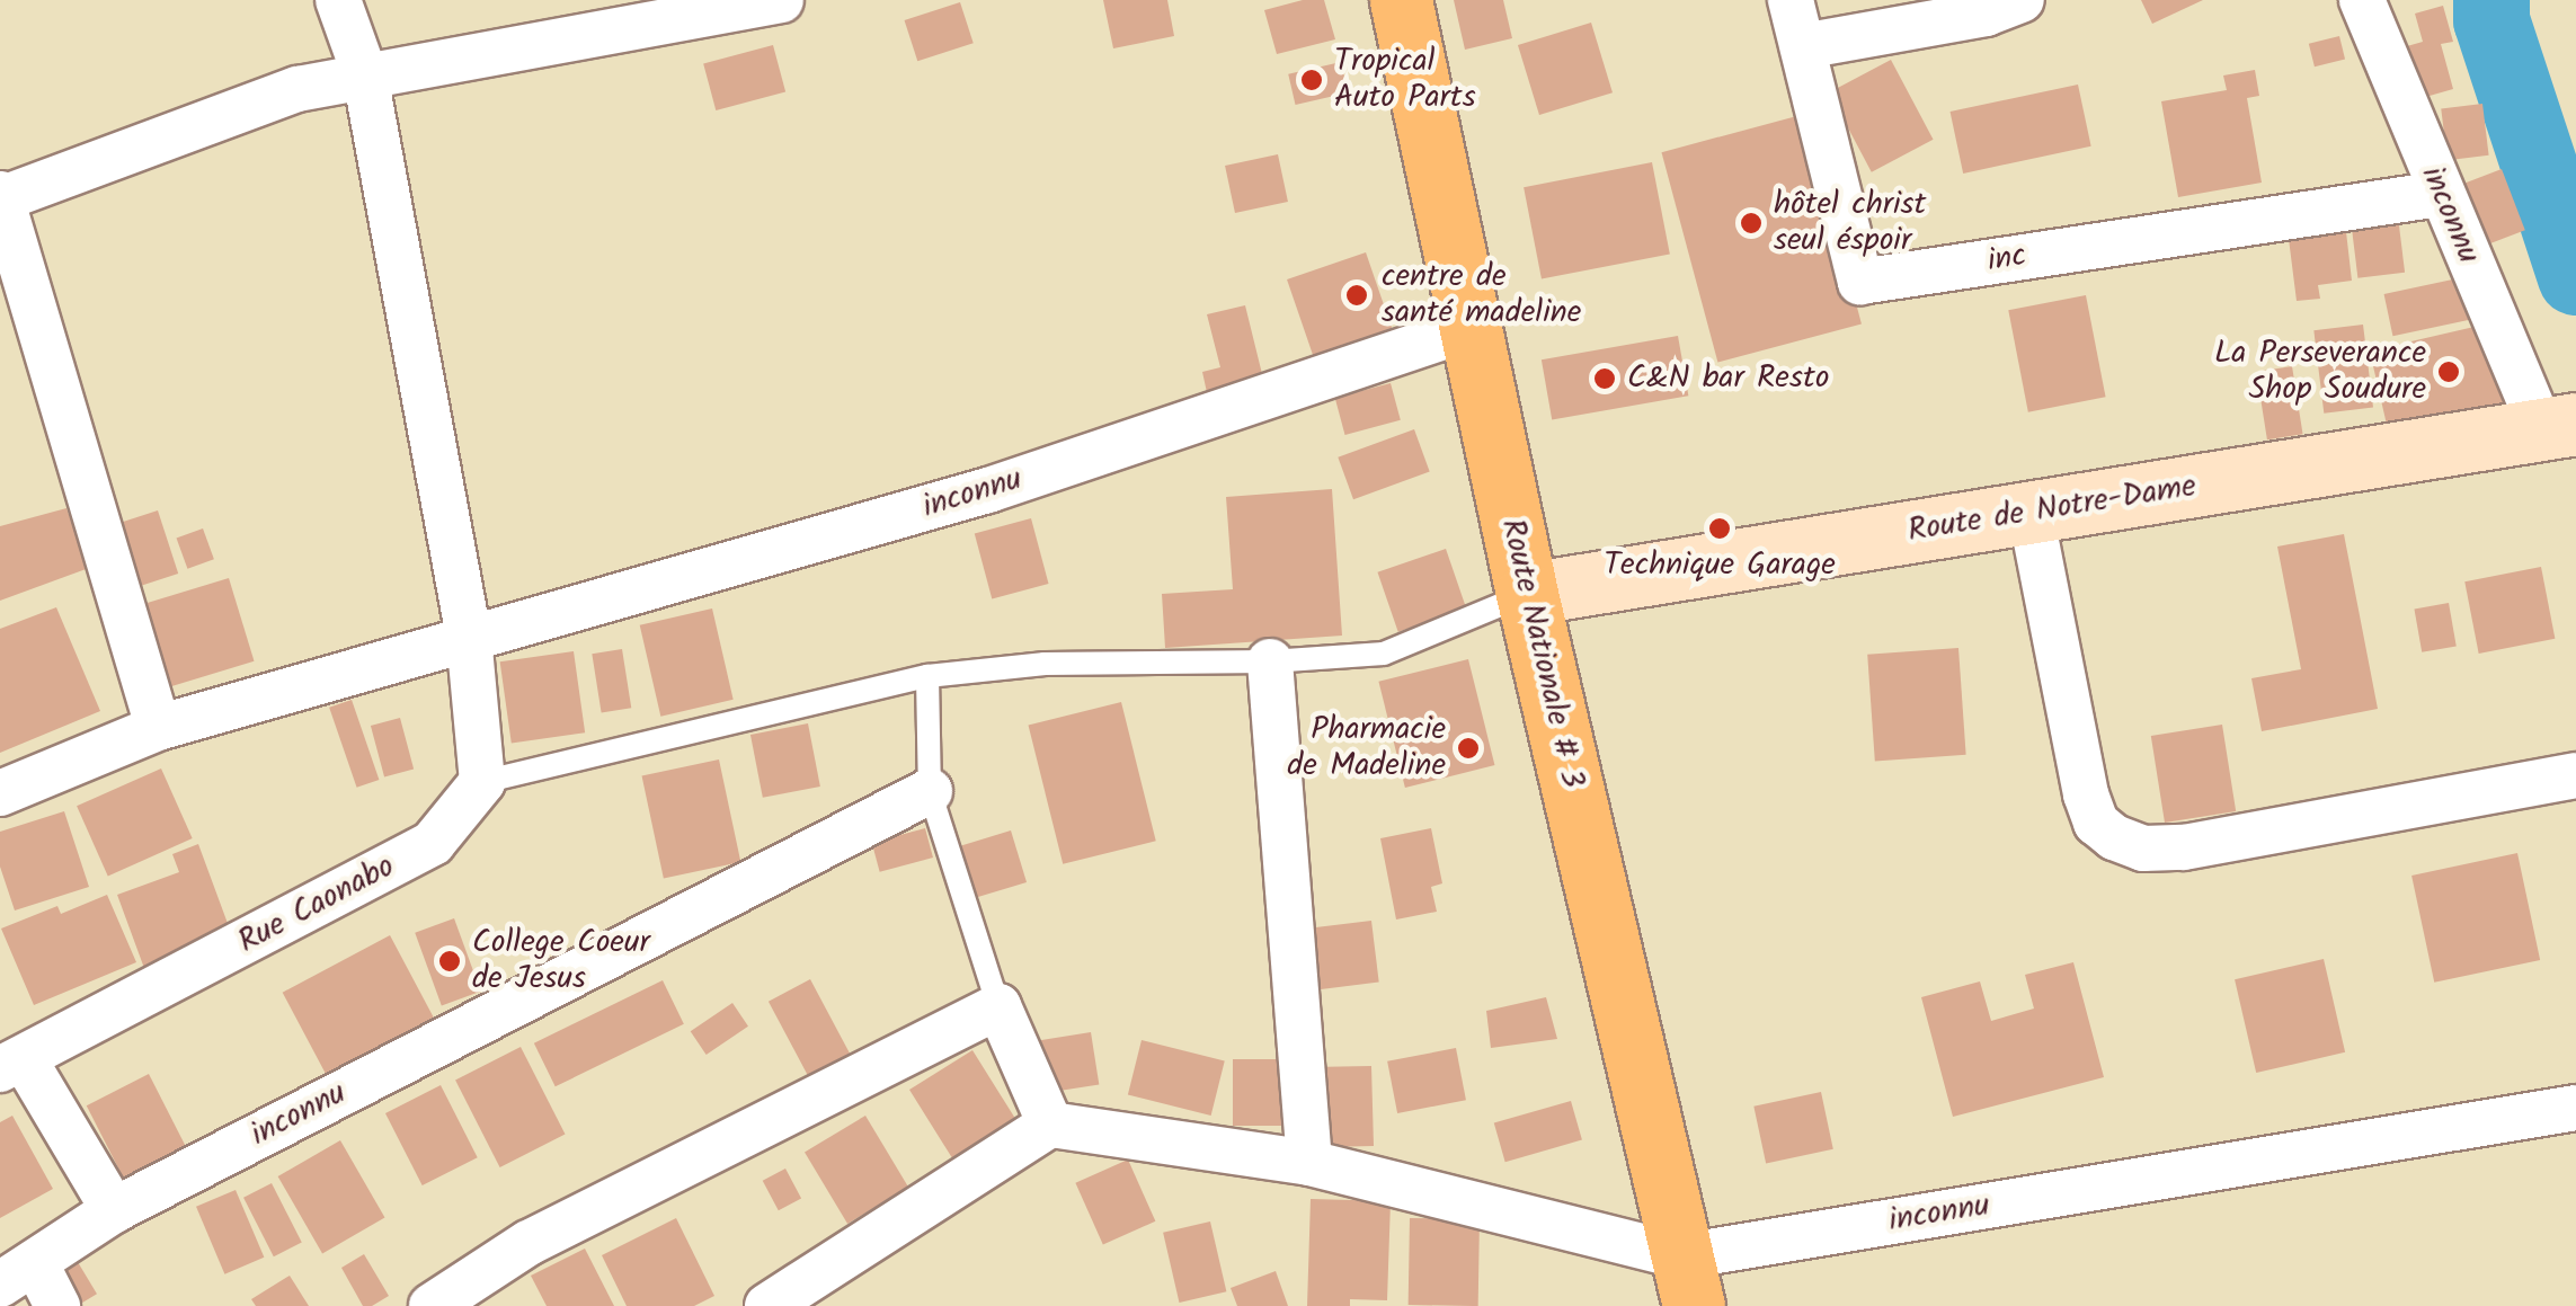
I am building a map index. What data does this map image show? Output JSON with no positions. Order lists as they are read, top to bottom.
{
  "streets": {
    "main road": ["Route Nationale # 3"],
    "street": [
      "inconnu",
      "inc",
      "Route de Notre-Dame",
      "Rue Caonabo"
    ]
  },
  "crossings": [
    ["inconnu", "inc"],
    ["inconnu", "Route de Notre-Dame"],
    ["inconnu", "Route Nationale # 3"],
    ["Route de Notre-Dame", "Route Nationale # 3"]
  ],
  "places": [
    "Tropical Auto Parts",
    "hôtel christ seul éspoir",
    "centre de santé madeline",
    "La Perseverance Shop Soudure",
    "C&N bar Resto",
    "Technique Garage",
    "Pharmacie de Madeline",
    "College Coeur de Jesus"
  ]
}
